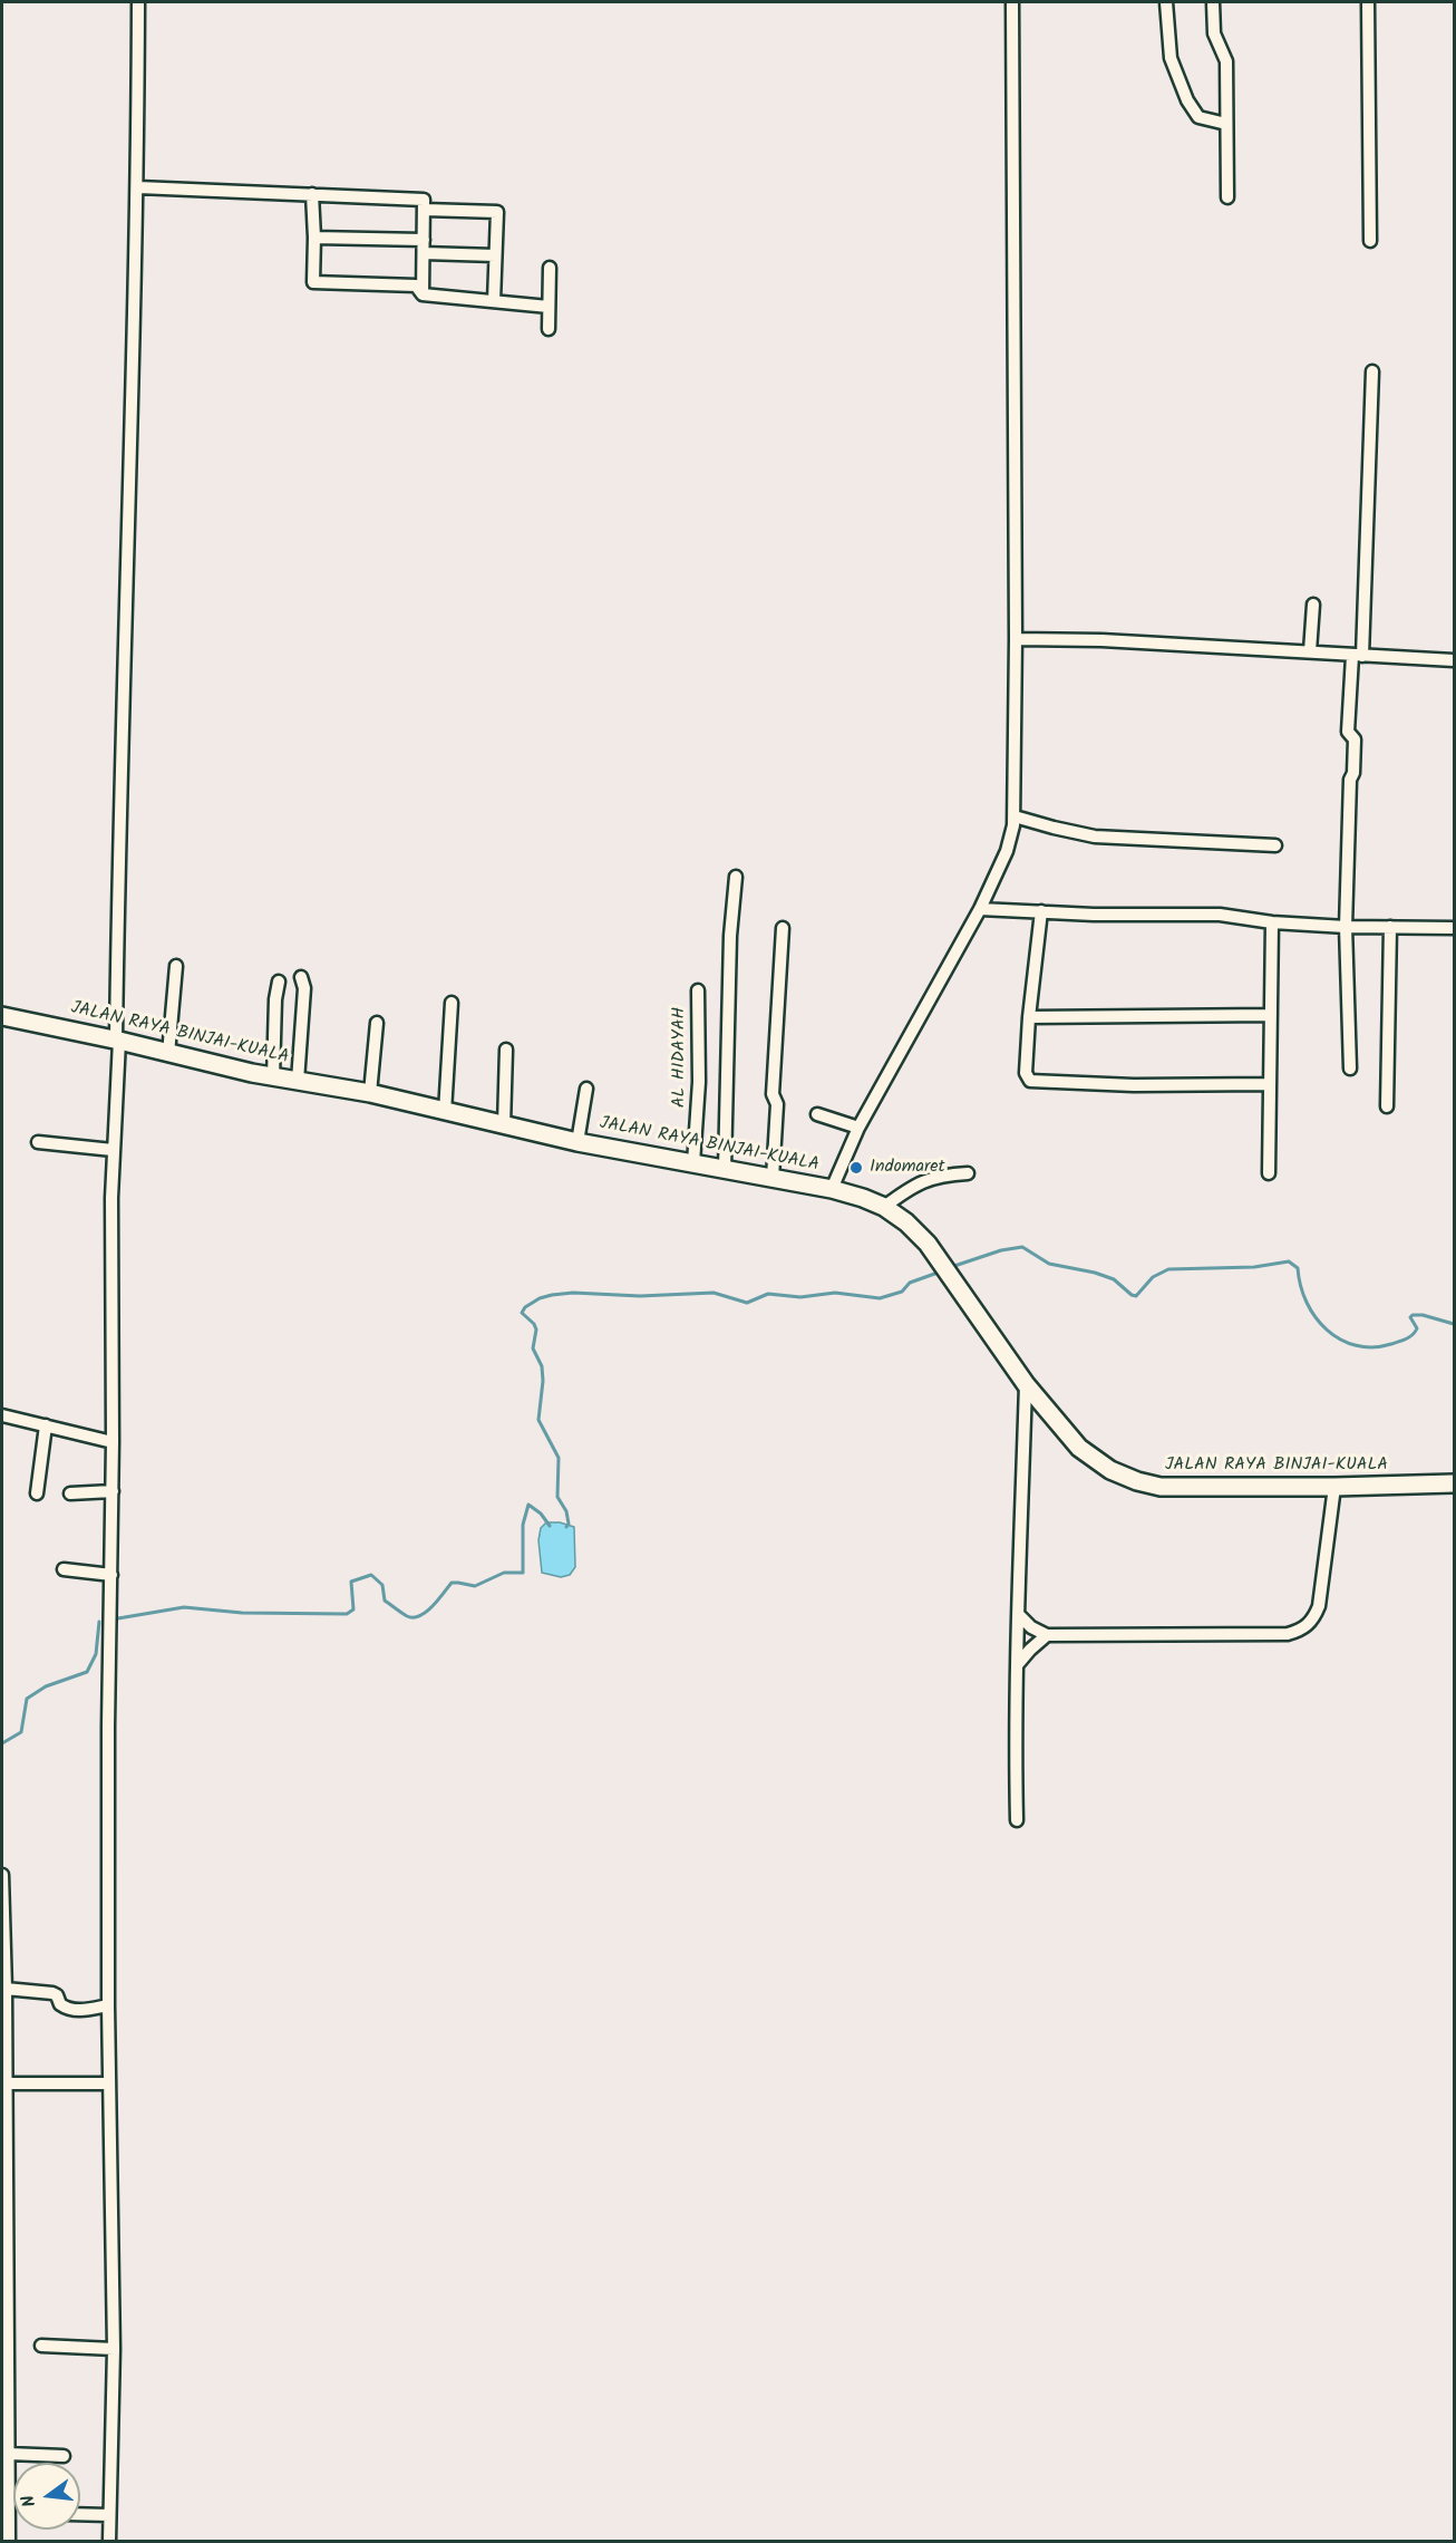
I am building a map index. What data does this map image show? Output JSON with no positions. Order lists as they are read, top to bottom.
{
  "streets": {
    "main road": ["JALAN RAYA BINJAI-KUALA"],
    "street": ["AL HIDAYAH"]
  },
  "crossings": [
    ["JALAN RAYA BINJAI-KUALA", "AL HIDAYAH"]
  ],
  "places": ["Indomaret"],
  "north": "left"
}
